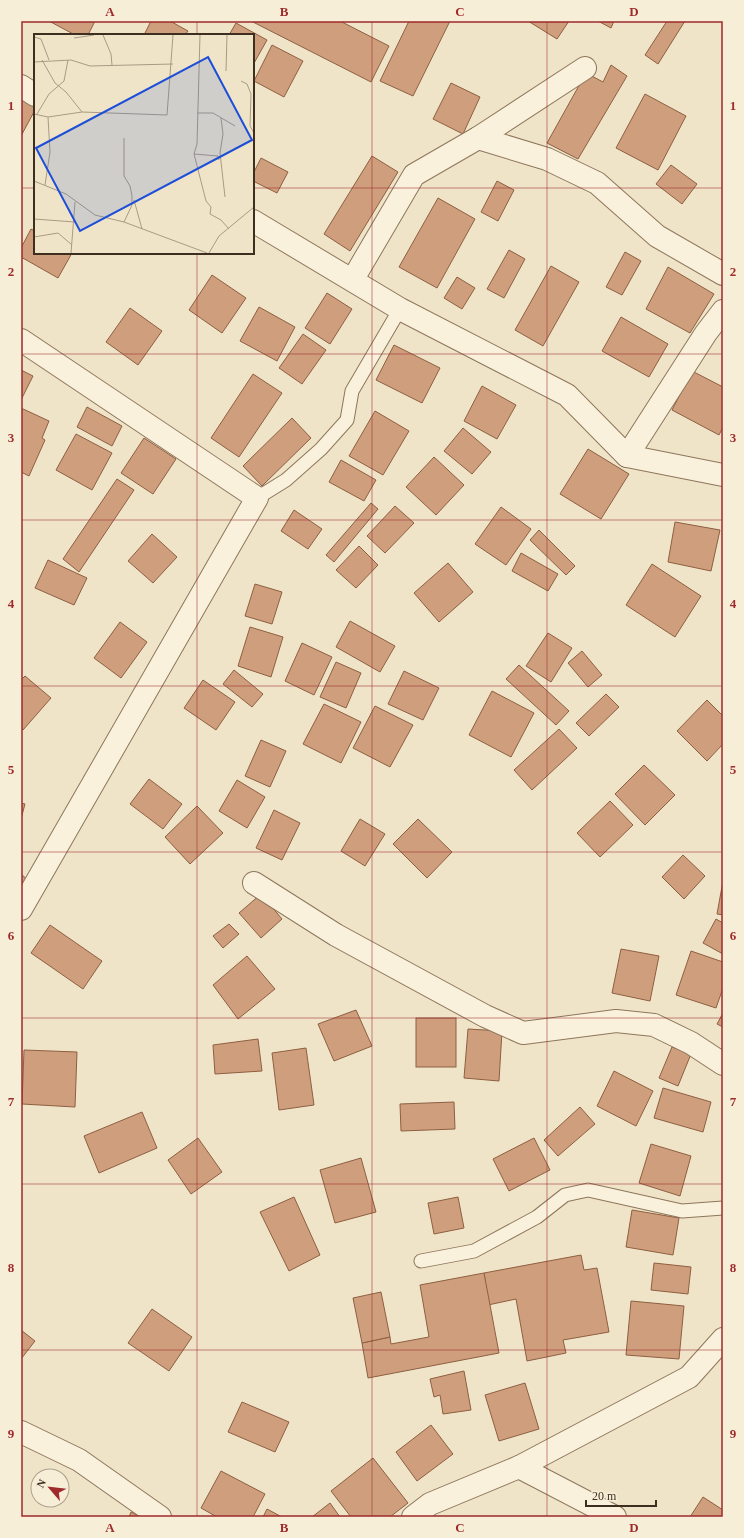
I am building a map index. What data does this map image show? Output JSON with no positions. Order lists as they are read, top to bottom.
{
  "scale_bar": "20 m",
  "north": "top left",
  "grid": {
    "columns": [
      "A",
      "B",
      "C",
      "D"
    ],
    "rows": [
      "1",
      "2",
      "3",
      "4",
      "5",
      "6",
      "7",
      "8",
      "9"
    ]
  }
}
